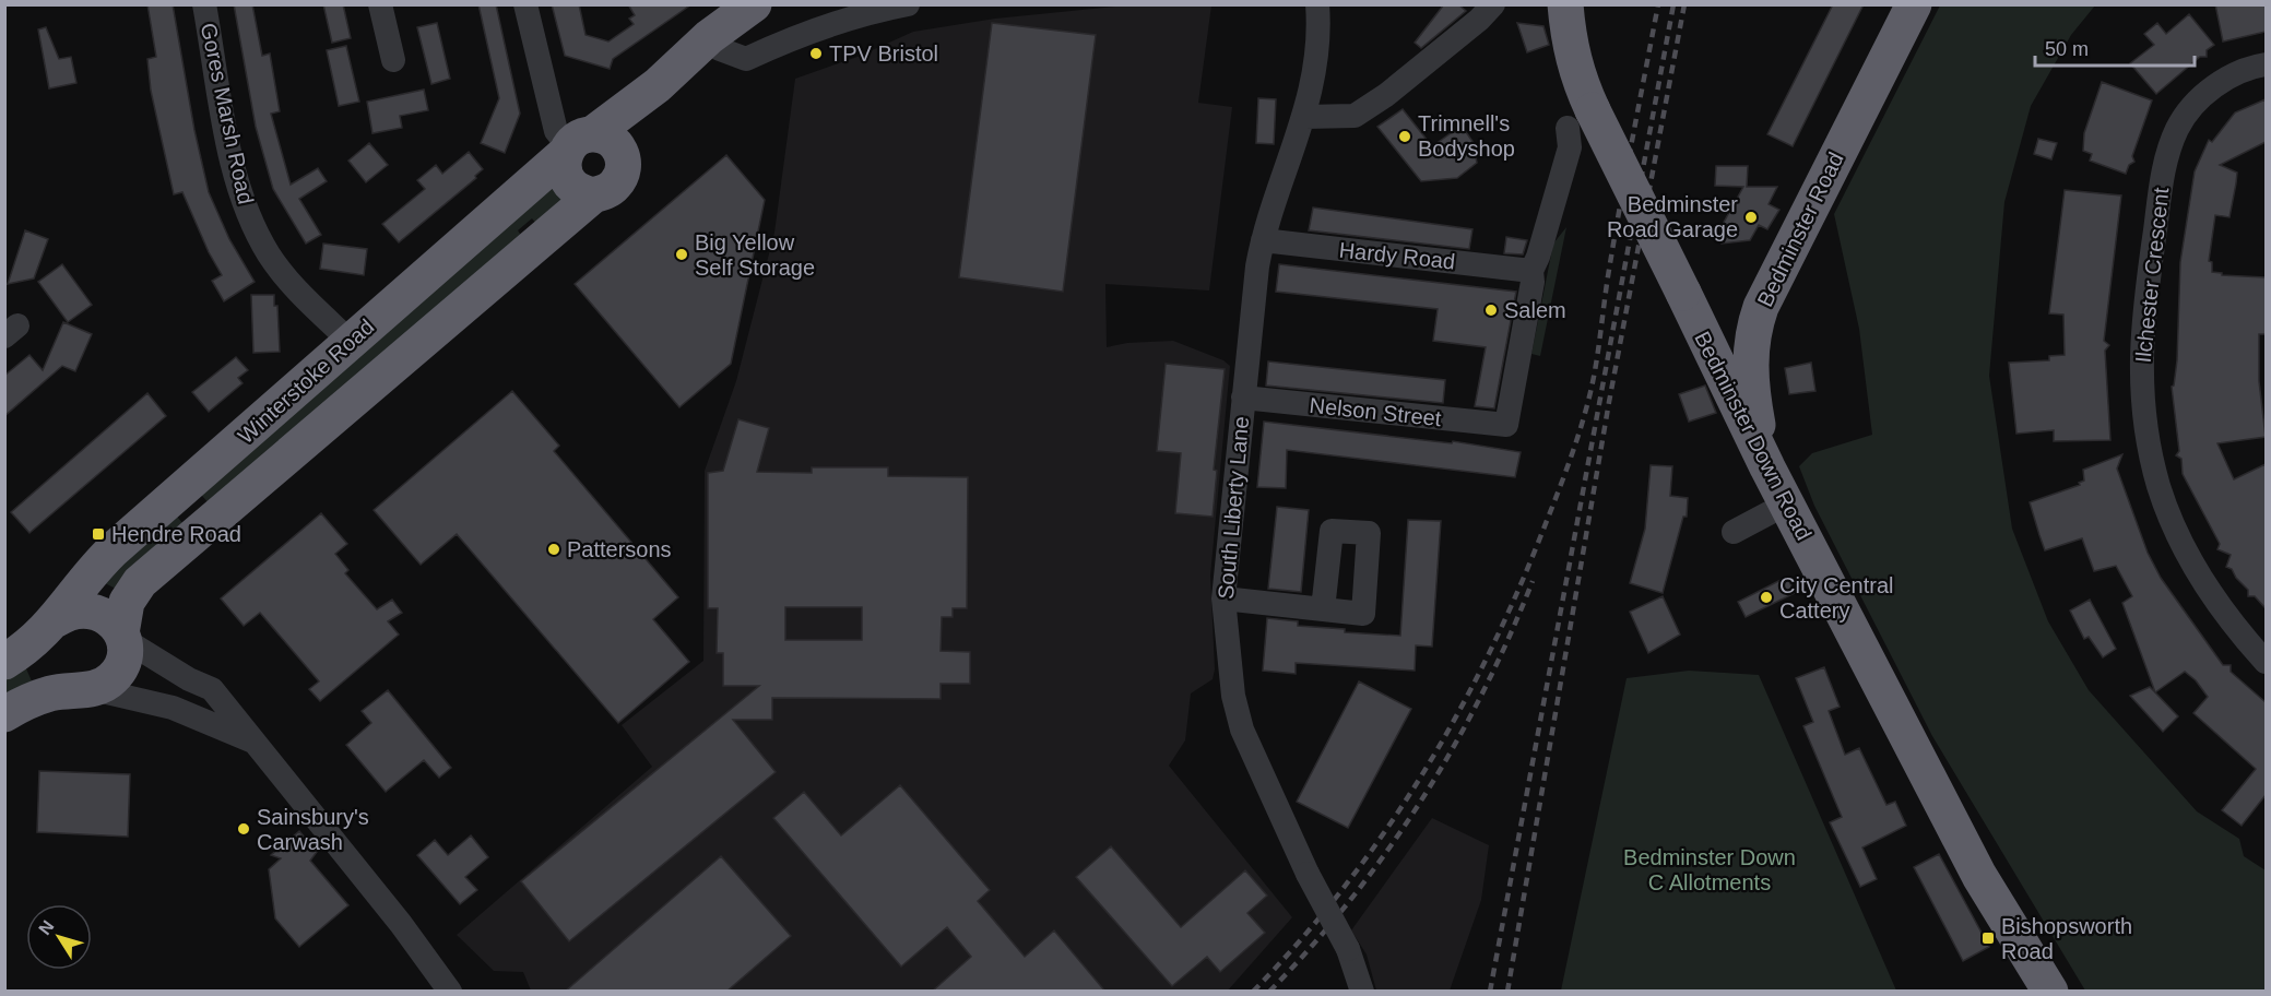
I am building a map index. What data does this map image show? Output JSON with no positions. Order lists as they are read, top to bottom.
{
  "streets": {
    "highway": ["Bedminster Road", "Winterstoke Road", "Bedminster Down Road"],
    "street": [
      "Gores Marsh Road",
      "Hardy Road",
      "Ilchester Crescent",
      "Nelson Street",
      "South Liberty Lane"
    ]
  },
  "crossings": [
    ["Gores Marsh Road", "Winterstoke Road"],
    ["Bedminster Road", "Bedminster Down Road"],
    ["Hardy Road", "Nelson Street"],
    ["Hardy Road", "South Liberty Lane"],
    ["Nelson Street", "South Liberty Lane"]
  ],
  "parks": ["Bedminster Down C Allotments"],
  "places": {
    "other": [
      "TPV Bristol",
      "Trimnell's Bodyshop",
      "Bedminster Road Garage",
      "Big Yellow Self Storage",
      "Salem",
      "Pattersons",
      "City Central Cattery",
      "Sainsbury's Carwash"
    ],
    "transit": ["Hendre Road", "Bishopsworth Road"]
  },
  "scale_bar": "50 m",
  "north": "top left"
}
